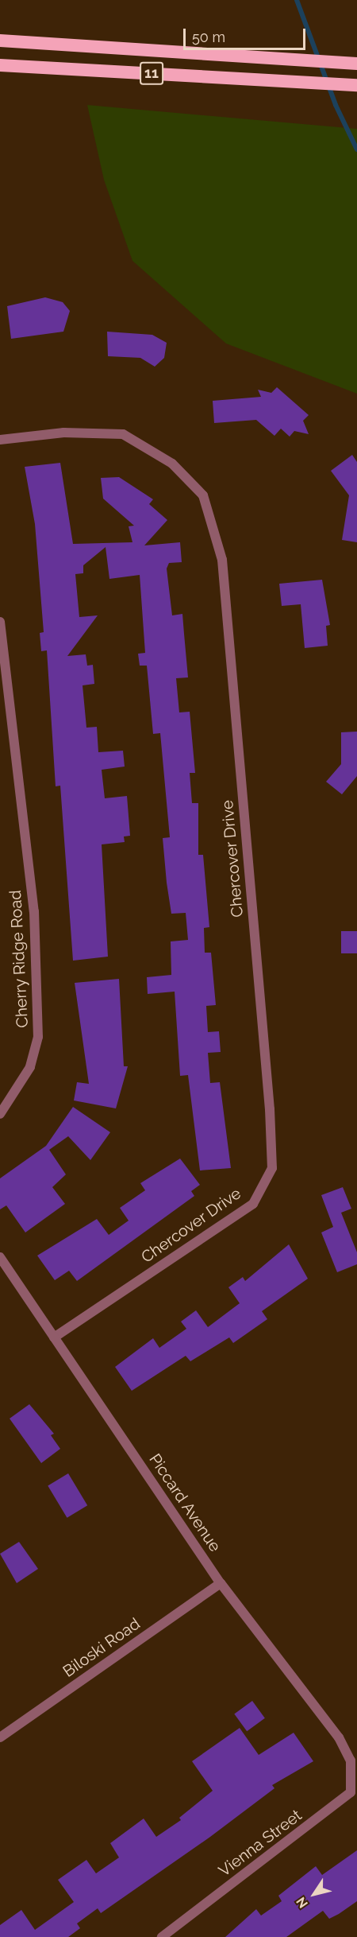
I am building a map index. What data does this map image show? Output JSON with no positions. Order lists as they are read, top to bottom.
{
  "streets": {
    "highway": ["11"],
    "street": [
      "Chercover Drive",
      "Cherry Ridge Road",
      "Piccard Avenue",
      "Biloski Road",
      "Vienna Street"
    ]
  },
  "crossings": [
    ["Chercover Drive", "Piccard Avenue"],
    ["Piccard Avenue", "Biloski Road"],
    ["Piccard Avenue", "Vienna Street"]
  ],
  "scale_bar": "50 m",
  "north": "bottom left"
}
